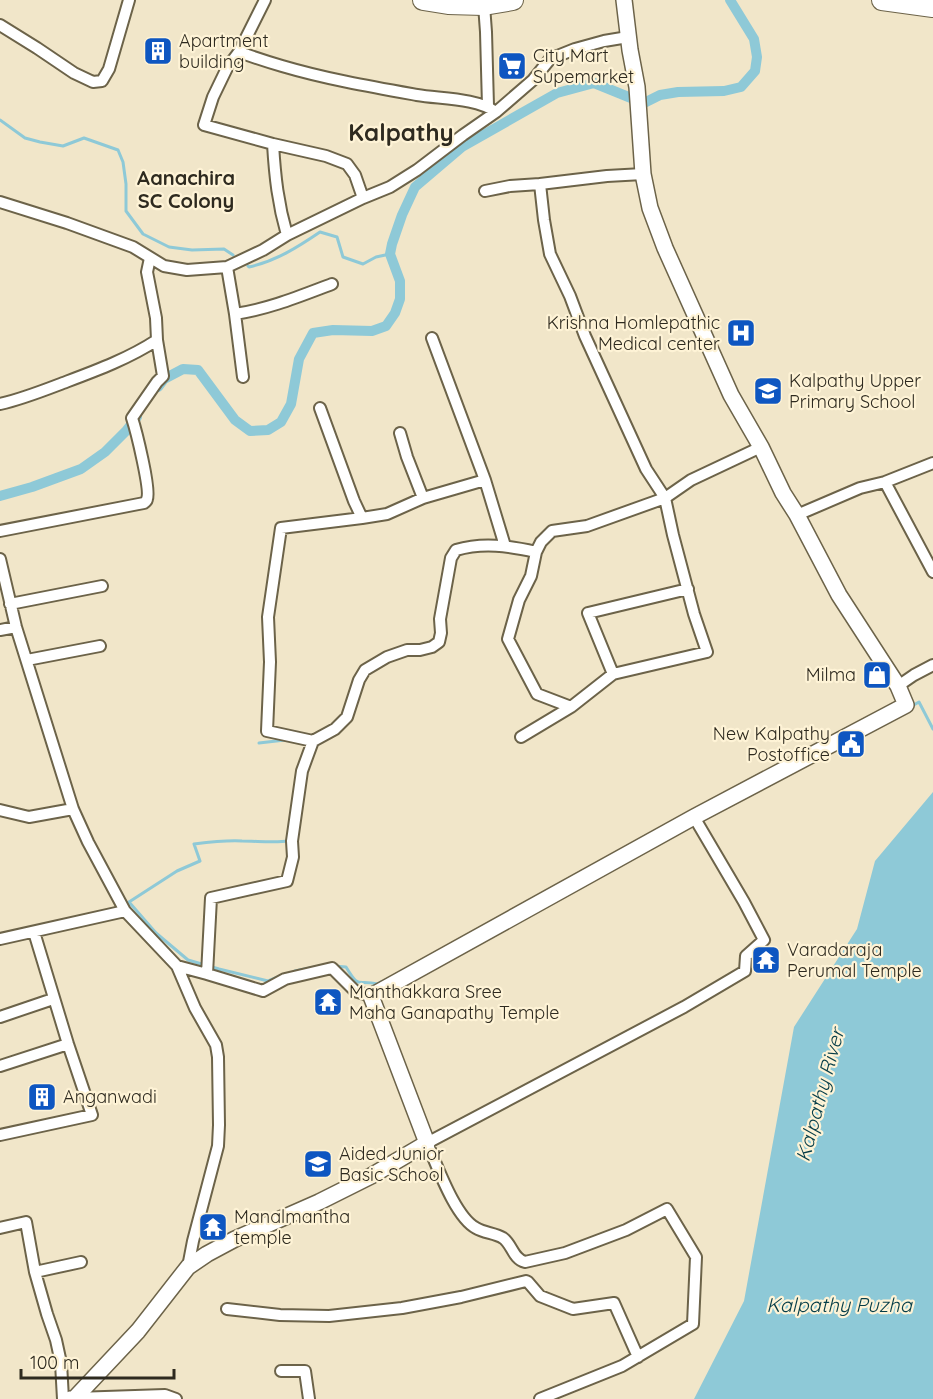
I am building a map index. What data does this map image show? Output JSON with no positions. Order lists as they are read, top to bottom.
{
  "districts": ["Kalpathy", "Aanachira SC Colony"],
  "water": ["Kalpathy River", "Kalpathy Puzha"],
  "places": {
    "building": ["Apartment building", "Anganwadi"],
    "supermarket": ["City Mart Supemarket"],
    "hospital": ["Krishna Homlepathic Medical center"],
    "school or university": ["Kalpathy Upper Primary School", "Aided Junior Basic School"],
    "shop": ["Milma"],
    "public building": ["New Kalpathy Postoffice"],
    "temple": ["Varadaraja Perumal Temple", "Manthakkara Sree Maha Ganapathy Temple", "Manalmantha temple"]
  },
  "scale_bar": "100 m"
}
